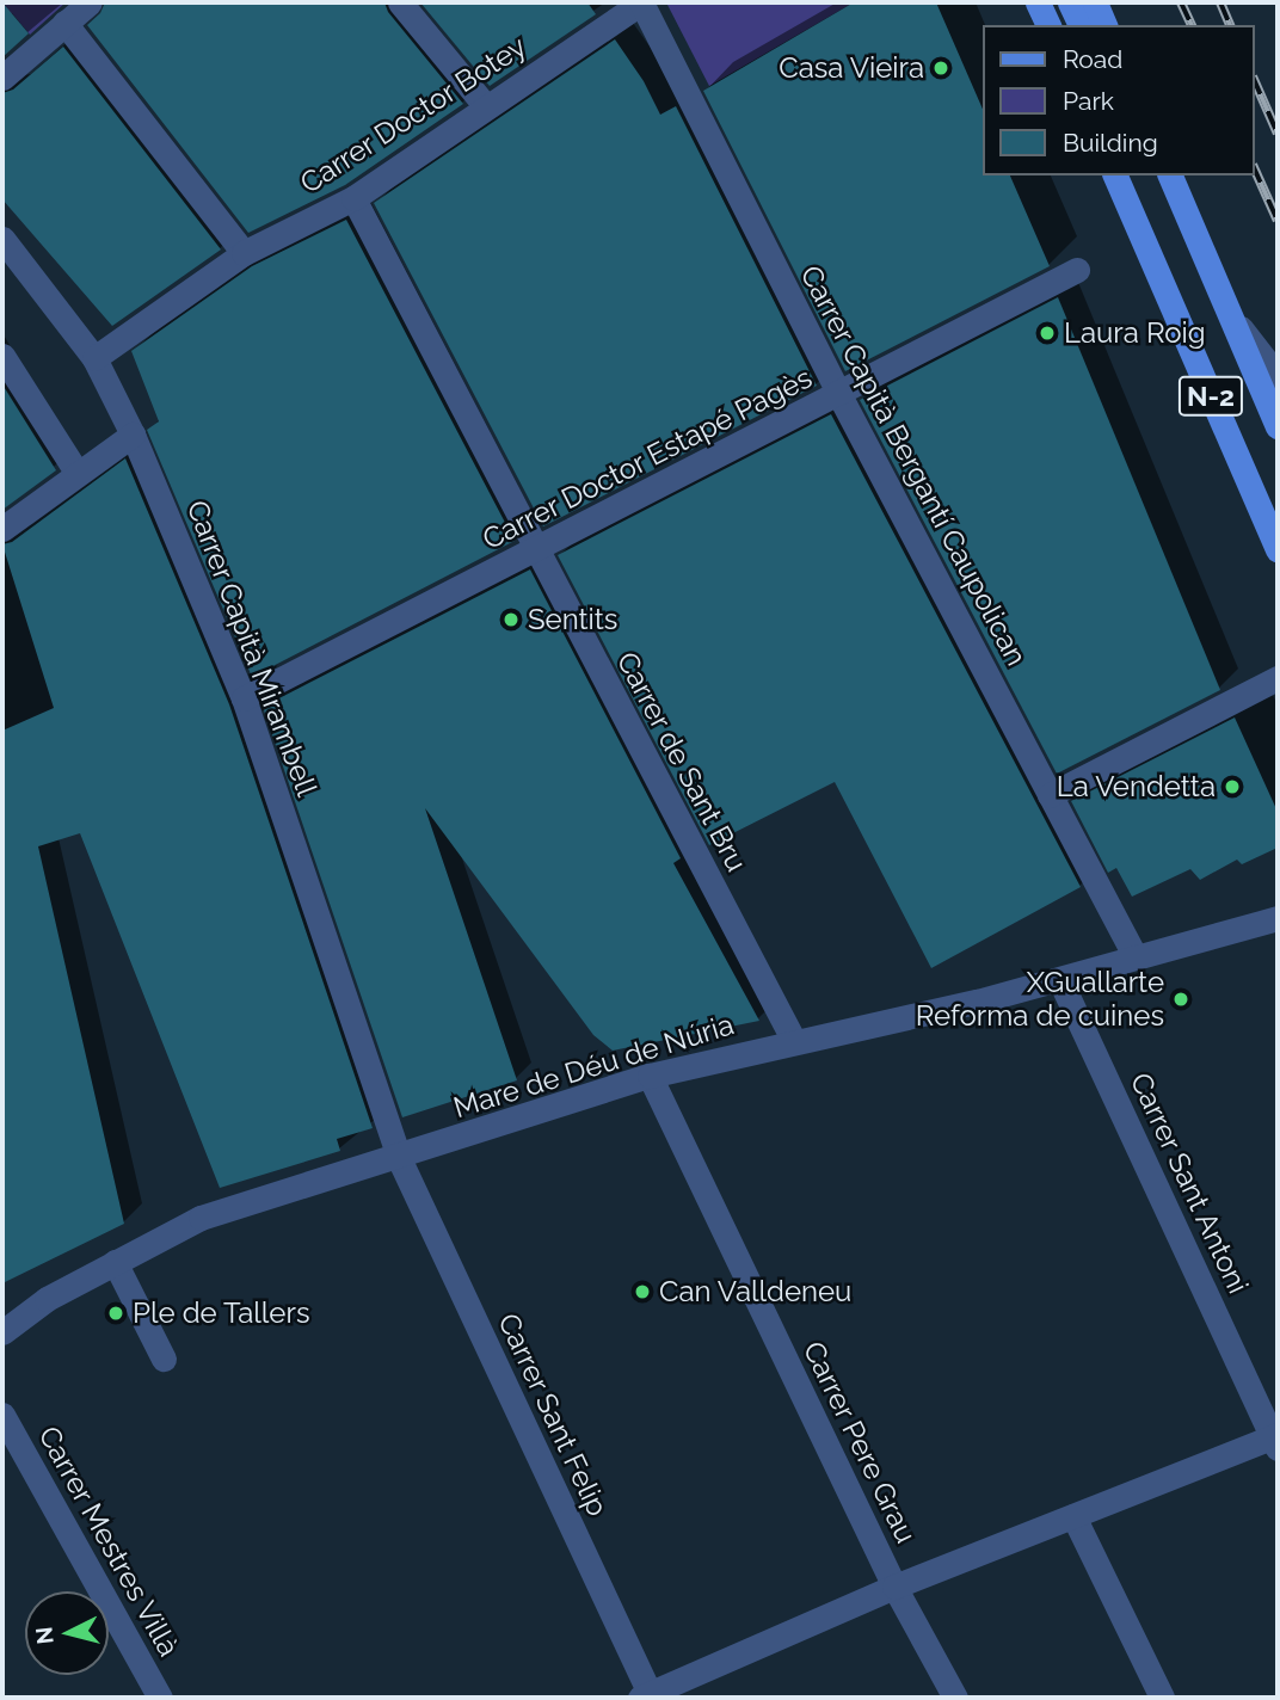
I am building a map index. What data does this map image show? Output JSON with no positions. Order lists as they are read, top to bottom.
{
  "streets": {
    "main road": ["N-2"],
    "street": [
      "Carrer Doctor Botey",
      "Carrer Doctor Estapé Pagès",
      "Carrer Capità Bergantí Caupolican",
      "Carrer Capità Mirambell",
      "Carrer de Sant Bru",
      "Mare de Déu de Núria",
      "Carrer Sant Antoni",
      "Carrer Sant Felip",
      "Carrer Pere Grau",
      "Carrer Mestres Villà"
    ]
  },
  "crossings": [
    ["Carrer Doctor Botey", "Carrer Capità Bergantí Caupolican"],
    ["Carrer Doctor Botey", "Carrer Capità Mirambell"],
    ["Carrer Doctor Botey", "Carrer de Sant Bru"],
    ["Carrer Doctor Estapé Pagès", "Carrer Capità Bergantí Caupolican"],
    ["Carrer Doctor Estapé Pagès", "Carrer Capità Mirambell"],
    ["Carrer Doctor Estapé Pagès", "Carrer de Sant Bru"],
    ["Carrer Capità Bergantí Caupolican", "Mare de Déu de Núria"],
    ["Carrer Capità Mirambell", "Mare de Déu de Núria"],
    ["Carrer Capità Mirambell", "Carrer Sant Felip"],
    ["Carrer de Sant Bru", "Mare de Déu de Núria"],
    ["Mare de Déu de Núria", "Carrer Sant Felip"],
    ["Mare de Déu de Núria", "Carrer Pere Grau"]
  ],
  "places": [
    "Casa Vieira",
    "Laura Roig",
    "Sentits",
    "La Vendetta",
    "XGuallarte Reforma de cuines",
    "Can Valldeneu",
    "Ple de Tallers"
  ],
  "legend": ["Road", "Park", "Building"],
  "north": "left"
}
